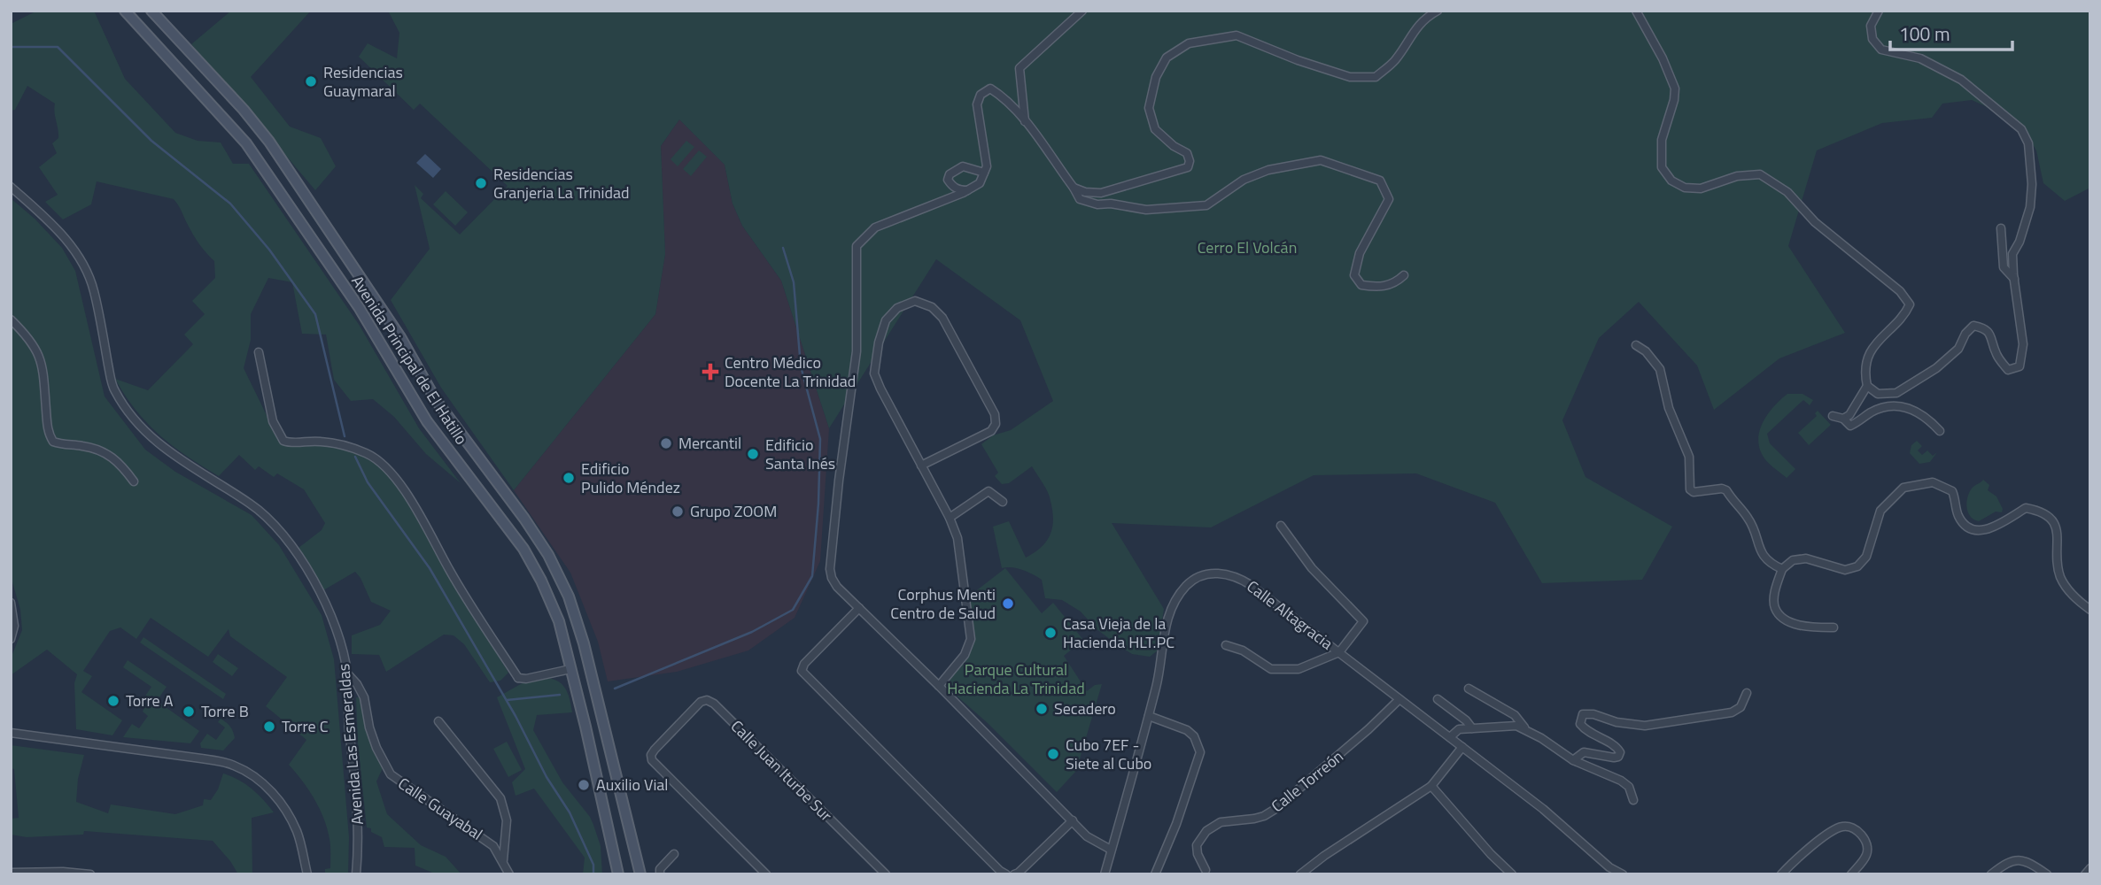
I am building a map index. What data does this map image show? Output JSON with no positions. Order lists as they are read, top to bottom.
{
  "streets": {
    "main road": ["Avenida Principal de El Hatillo"],
    "street": [
      "Calle Altagracia",
      "Avenida Las Esmeraldas",
      "Calle Juan Iturbe Sur",
      "Calle Torreón",
      "Calle Guayabal"
    ]
  },
  "crossings": [
    ["Calle Altagracia", "Calle Torreón"],
    ["Avenida Las Esmeraldas", "Calle Guayabal"]
  ],
  "parks": ["Cerro El Volcán", "Parque Cultural Hacienda La Trinidad"],
  "places": {
    "other": [
      "Residencias Guaymaral",
      "Residencias Granjeria La Trinidad",
      "Mercantil",
      "Edificio Santa Inés",
      "Edificio Pulido Méndez",
      "Grupo ZOOM",
      "Corphus Menti Centro de Salud",
      "Casa Vieja de la Hacienda HLT.PC",
      "Torre A",
      "Secadero",
      "Torre B",
      "Torre C",
      "Cubo 7EF - Siete al Cubo",
      "Auxilio Vial"
    ],
    "health": ["Centro Médico Docente La Trinidad"]
  },
  "scale_bar": "100 m"
}
